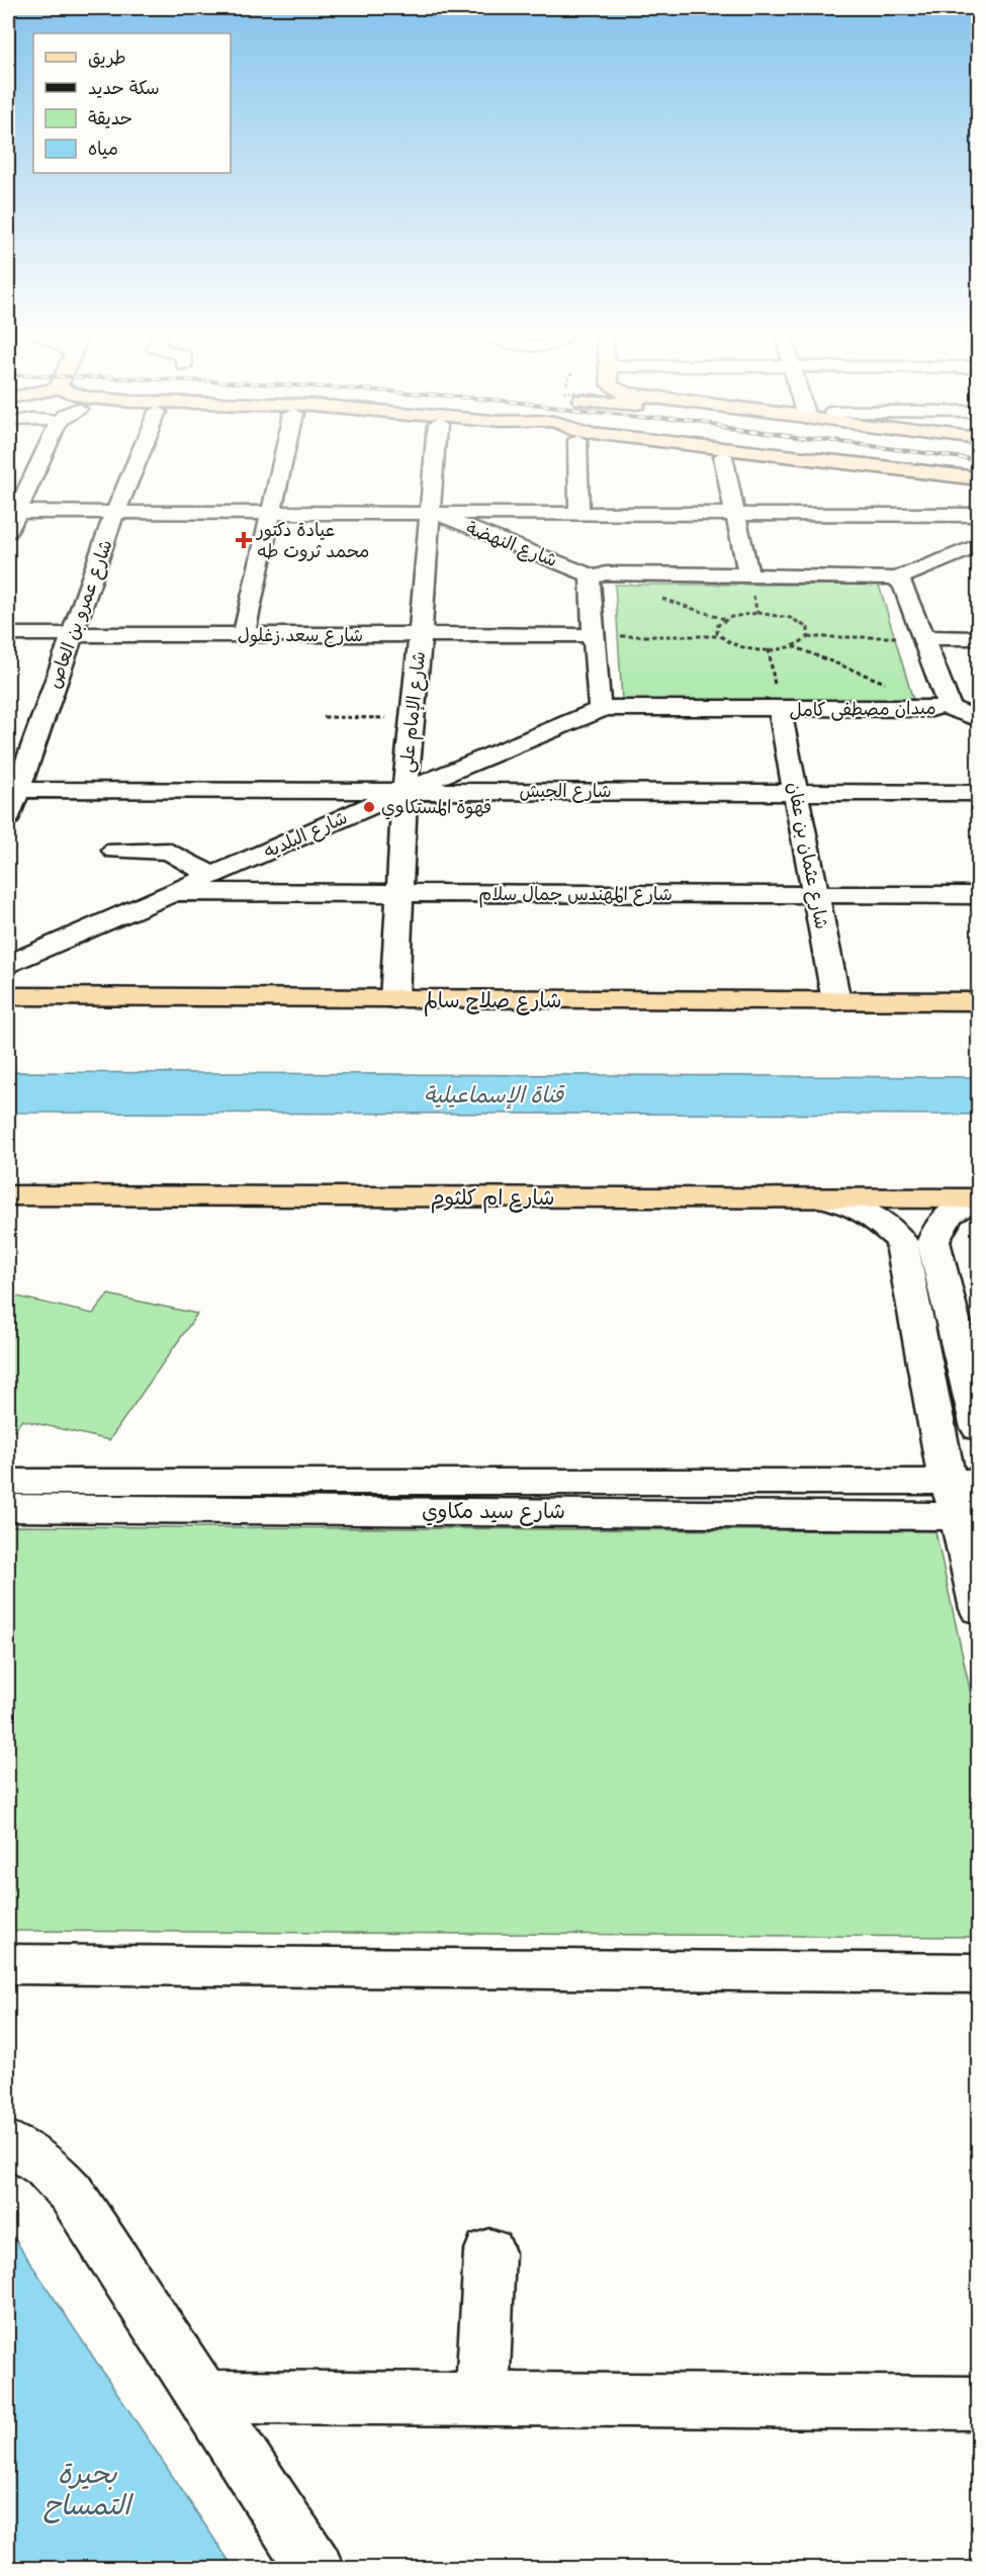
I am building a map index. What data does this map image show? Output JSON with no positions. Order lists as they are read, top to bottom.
{
  "streets": {
    "main road": ["شارع صلاح سالم", "شارع ام كلثوم"],
    "street": [
      "شارع النهضة",
      "شارع عمرو بن العاص",
      "شارع سعد زغلول",
      "ميدان مصطفى كامل",
      "شارع الإمام على",
      "شارع الجيش",
      "شارع البلديه",
      "شارع عثمان بن عفان",
      "شارع المهندس جمال سلام",
      "شارع سيد مكاوي"
    ]
  },
  "crossings": [
    ["شارع النهضة", "شارع الإمام على"],
    ["شارع عمرو بن العاص", "شارع سعد زغلول"],
    ["شارع عمرو بن العاص", "شارع الجيش"],
    ["شارع سعد زغلول", "شارع الإمام على"],
    ["ميدان مصطفى كامل", "شارع البلديه"],
    ["ميدان مصطفى كامل", "شارع عثمان بن عفان"],
    ["شارع الإمام على", "شارع الجيش"],
    ["شارع الإمام على", "شارع البلديه"],
    ["شارع الإمام على", "شارع المهندس جمال سلام"],
    ["شارع الإمام على", "شارع صلاح سالم"],
    ["شارع الجيش", "شارع البلديه"],
    ["شارع الجيش", "شارع عثمان بن عفان"],
    ["شارع البلديه", "شارع المهندس جمال سلام"],
    ["شارع عثمان بن عفان", "شارع المهندس جمال سلام"],
    ["شارع عثمان بن عفان", "شارع صلاح سالم"]
  ],
  "water": ["قناة الإسماعيلية", "بحيرة التمساح"],
  "places": {
    "health": ["عيادة دكتور محمد ثروت طه"],
    "other": ["قهوة المستكاوي"]
  },
  "legend": [
    "طريق",
    "سكة حديد",
    "حديقة",
    "مياه"
  ]
}
